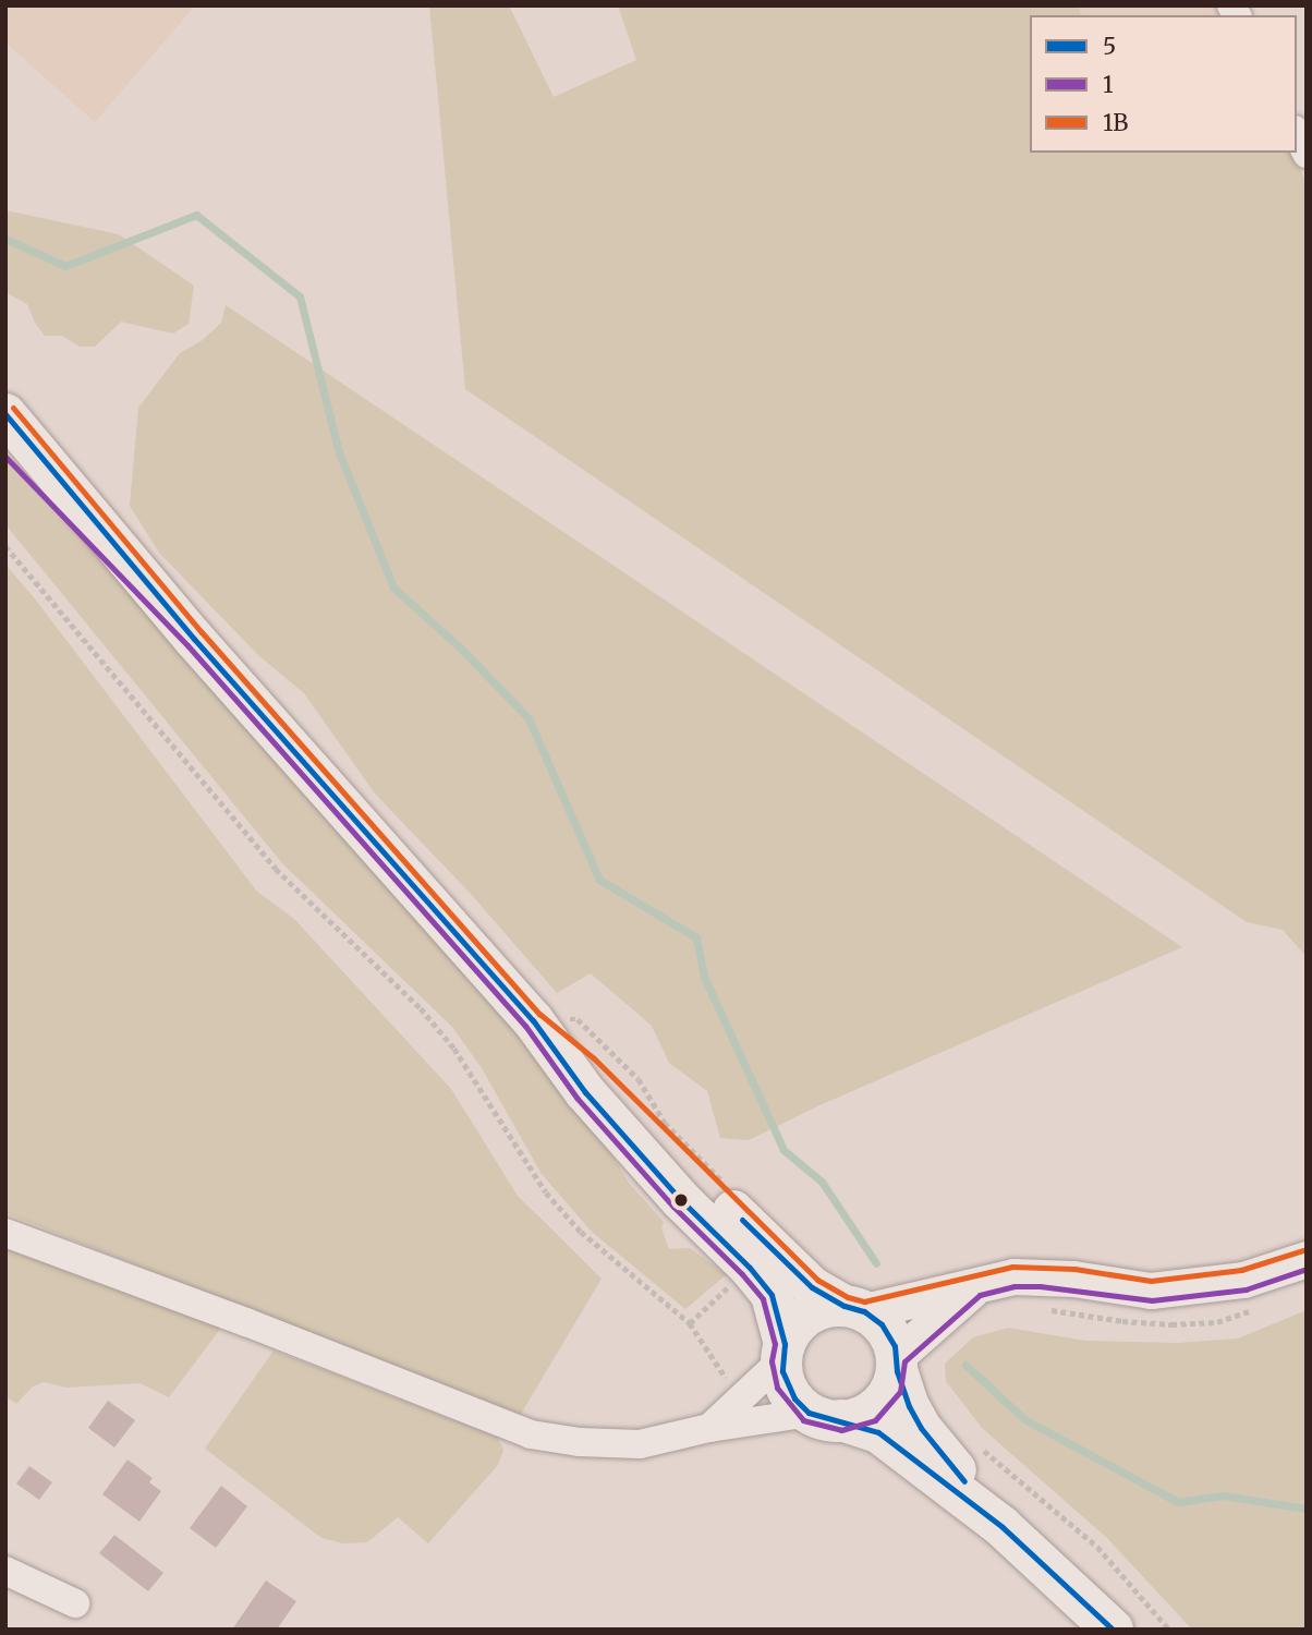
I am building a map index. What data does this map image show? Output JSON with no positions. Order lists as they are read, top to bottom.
{
  "lines": ["transit line 1B", "transit line 5", "transit line 1"],
  "legend": ["5", "1", "1B"]
}
